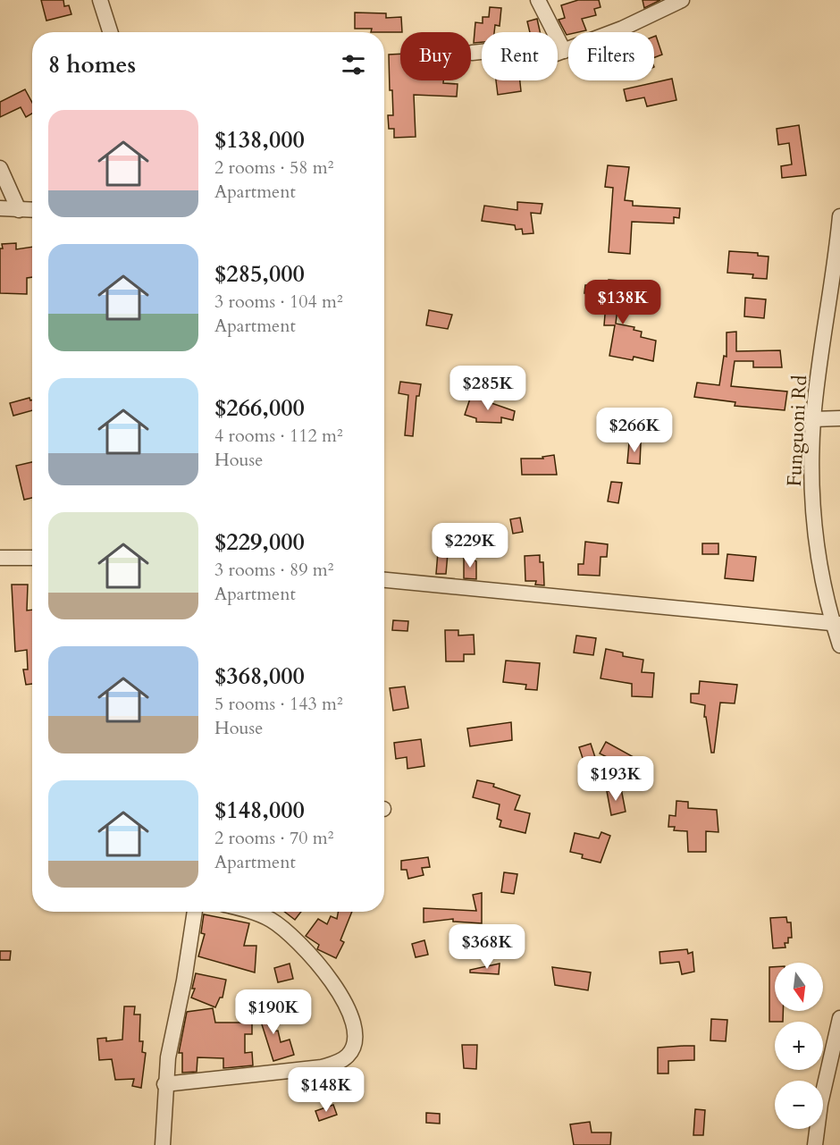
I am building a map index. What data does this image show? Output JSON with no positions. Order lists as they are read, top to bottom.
{
  "streets": {
    "street": ["Funguoni Rd"]
  },
  "north": "bottom",
  "page": {
    "chip": ["Buy", "Rent", "Filters"],
    "heading": "8 homes",
    "list": [
      {
        "name": "$138,000",
        "note": "2 rooms · 58 m² · Apartment"
      },
      {
        "name": "$285,000",
        "note": "3 rooms · 104 m² · Apartment"
      },
      {
        "name": "$266,000",
        "note": "4 rooms · 112 m² · House"
      },
      {
        "name": "$229,000",
        "note": "3 rooms · 89 m² · Apartment"
      },
      {
        "name": "$368,000",
        "note": "5 rooms · 143 m² · House"
      },
      {
        "name": "$148,000",
        "note": "2 rooms · 70 m² · Apartment"
      }
    ],
    "price": [
      "$138K",
      "$285K",
      "$266K",
      "$229K",
      "$193K",
      "$368K",
      "$190K",
      "$148K"
    ],
    "map_buttons": ["+", "−"]
  }
}
